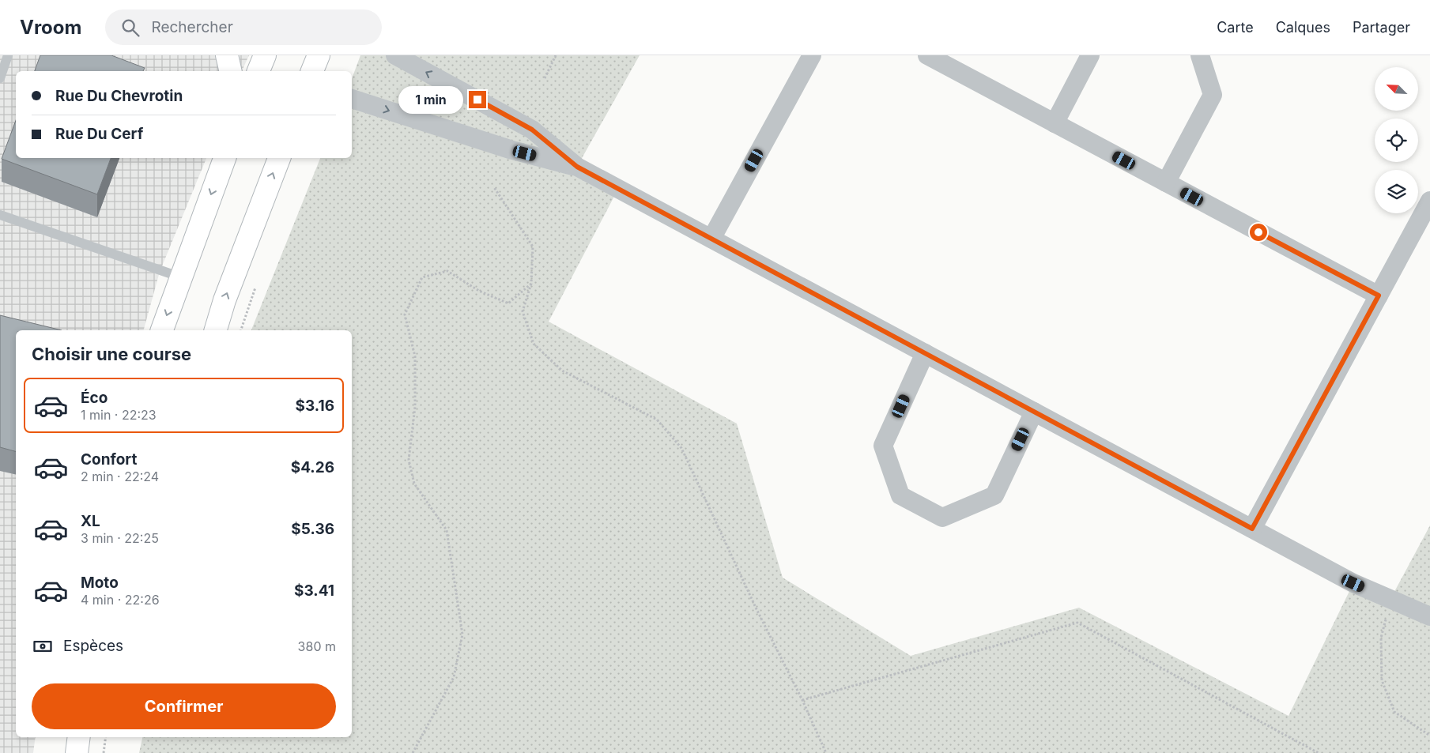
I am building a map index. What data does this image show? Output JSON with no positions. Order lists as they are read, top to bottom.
{
  "north": "top left",
  "page": {
    "header": "Vroom",
    "search": "Rechercher",
    "nav": ["Carte", "Calques", "Partager"],
    "banner": ["Rue Du Chevrotin", "Rue Du Cerf"],
    "bubble": "1 min",
    "heading": "Choisir une course",
    "list": [
      {
        "name": "Éco",
        "note": "1 min · 22:23",
        "value": "$3.16"
      },
      {
        "name": "Confort",
        "note": "2 min · 22:24",
        "value": "$4.26"
      },
      {
        "name": "XL",
        "note": "3 min · 22:25",
        "value": "$5.36"
      },
      {
        "name": "Moto",
        "note": "4 min · 22:26",
        "value": "$3.41"
      }
    ],
    "pay": ["Espèces", "380 m"],
    "buttons": "Confirmer"
  }
}
